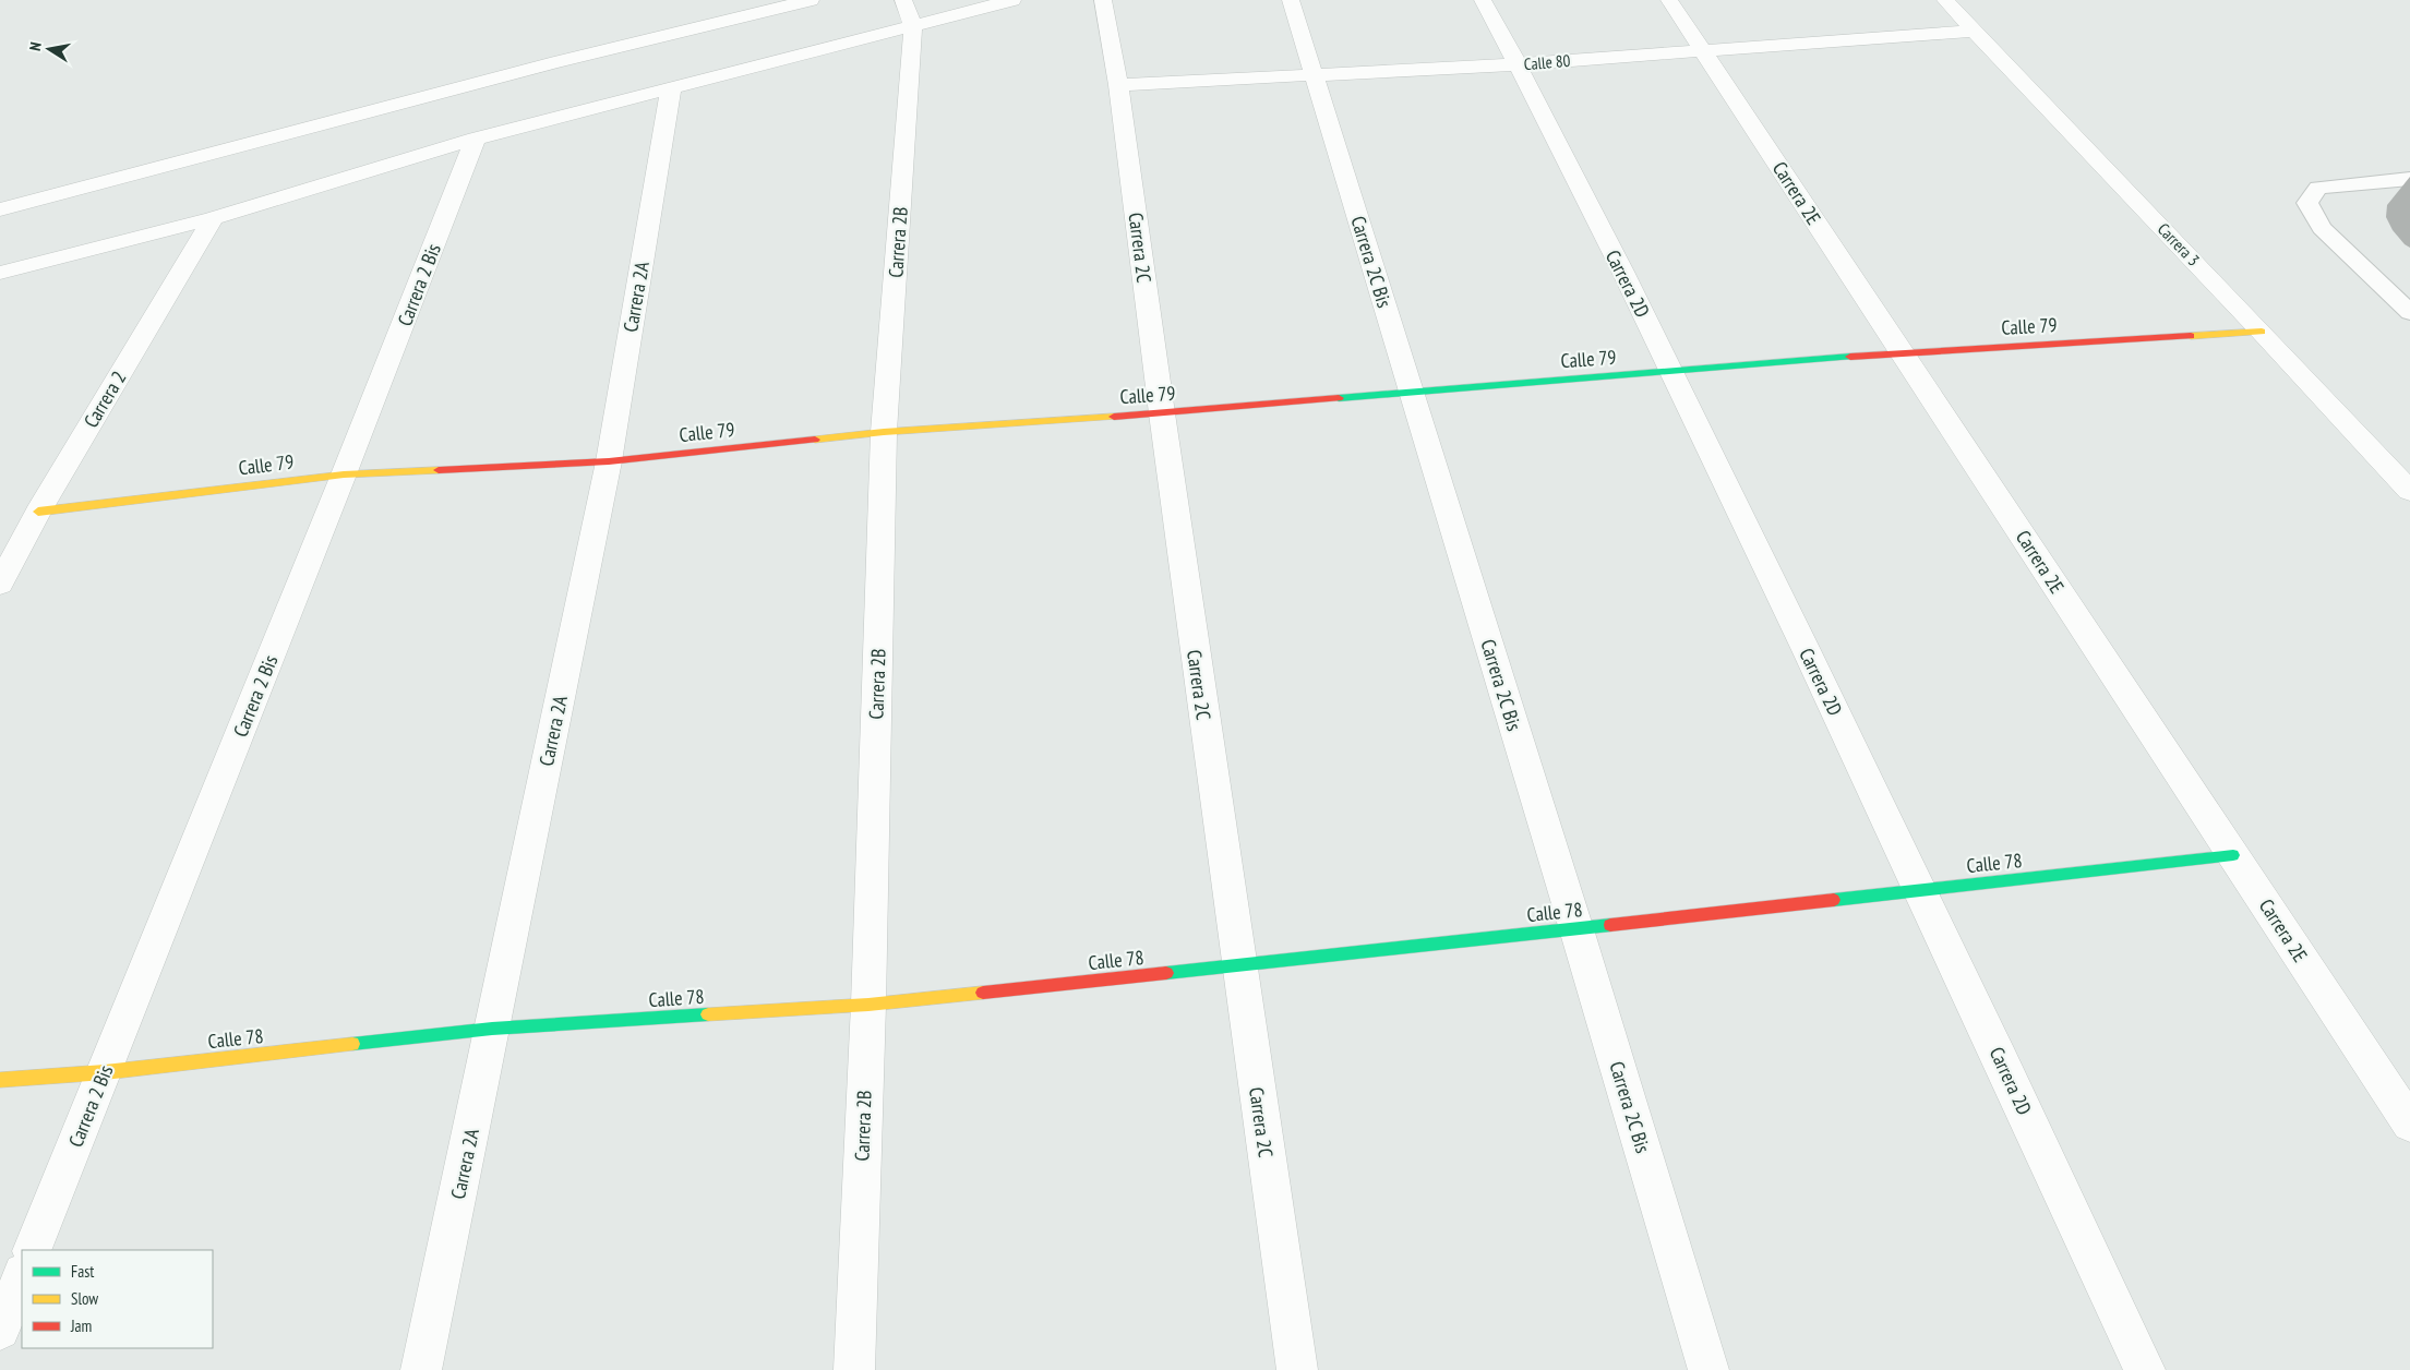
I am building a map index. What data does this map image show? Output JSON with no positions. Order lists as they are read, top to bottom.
{
  "streets": {
    "street": [
      "Calle 80",
      "Carrera 2E",
      "Carrera 2B",
      "Carrera 3",
      "Carrera 2C",
      "Carrera 2C Bis",
      "Carrera 2D",
      "Carrera 2 Bis",
      "Carrera 2A",
      "Calle 79",
      "Carrera 2",
      "Calle 78"
    ]
  },
  "crossings": [
    ["Calle 80", "Carrera 2E"],
    ["Calle 80", "Carrera 3"],
    ["Calle 80", "Carrera 2C"],
    ["Calle 80", "Carrera 2C Bis"],
    ["Calle 80", "Carrera 2D"],
    ["Carrera 2E", "Calle 79"],
    ["Carrera 2E", "Calle 78"],
    ["Carrera 2B", "Calle 79"],
    ["Carrera 2B", "Calle 78"],
    ["Carrera 3", "Calle 79"],
    ["Carrera 2C", "Calle 79"],
    ["Carrera 2C", "Calle 78"],
    ["Carrera 2C Bis", "Calle 79"],
    ["Carrera 2C Bis", "Calle 78"],
    ["Carrera 2D", "Calle 79"],
    ["Carrera 2D", "Calle 78"],
    ["Carrera 2 Bis", "Calle 79"],
    ["Carrera 2 Bis", "Calle 78"],
    ["Carrera 2A", "Calle 79"],
    ["Carrera 2A", "Calle 78"],
    ["Calle 79", "Carrera 2"]
  ],
  "legend": ["Fast", "Slow", "Jam"],
  "north": "left"
}
